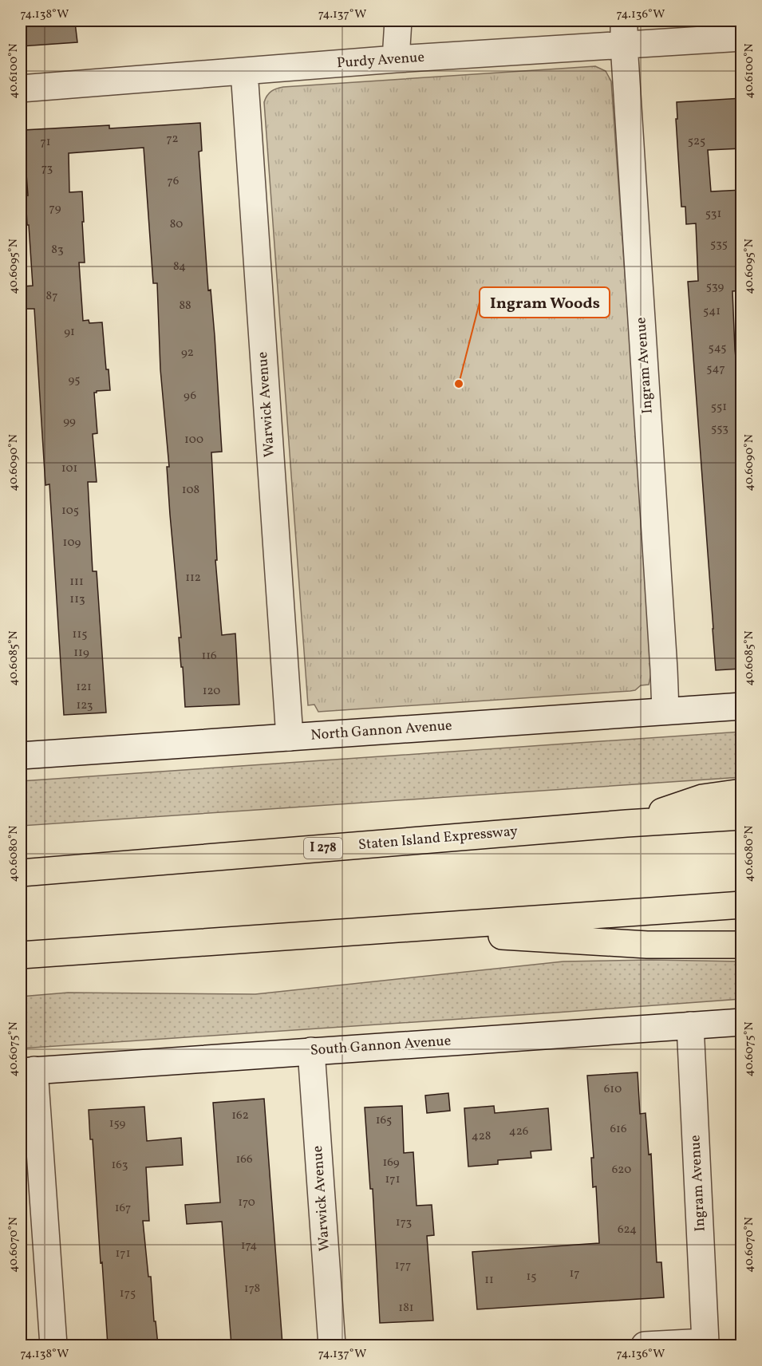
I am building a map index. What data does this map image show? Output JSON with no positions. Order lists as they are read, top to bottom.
{
  "streets": {
    "highway": ["Staten Island Expressway", "I 278"],
    "street": [
      "Purdy Avenue",
      "Ingram Avenue",
      "Warwick Avenue",
      "North Gannon Avenue",
      "South Gannon Avenue"
    ]
  },
  "crossings": [
    ["Purdy Avenue", "Ingram Avenue"],
    ["Purdy Avenue", "Warwick Avenue"],
    ["Ingram Avenue", "North Gannon Avenue"],
    ["Ingram Avenue", "South Gannon Avenue"],
    ["Warwick Avenue", "North Gannon Avenue"],
    ["Warwick Avenue", "South Gannon Avenue"]
  ],
  "places": ["Ingram Woods"],
  "house_numbers": [
    "72",
    "525",
    "71",
    "73",
    "76",
    "79",
    "531",
    "80",
    "535",
    "83",
    "84",
    "539",
    "87",
    "88",
    "541",
    "91",
    "545",
    "92",
    "547",
    "95",
    "96",
    "551",
    "99",
    "553",
    "100",
    "101",
    "108",
    "105",
    "109",
    "112",
    "111",
    "113",
    "115",
    "119",
    "116",
    "121",
    "120",
    "123",
    "610",
    "162",
    "165",
    "159",
    "616",
    "426",
    "428",
    "166",
    "169",
    "163",
    "620",
    "171",
    "170",
    "167",
    "173",
    "624",
    "174",
    "171",
    "177",
    "17",
    "15",
    "11",
    "178",
    "175",
    "181"
  ],
  "coordinates": [
    "74.138°W",
    "74.137°W",
    "74.136°W",
    "40.6100°N",
    "40.6095°N",
    "40.6090°N",
    "40.6085°N",
    "40.6080°N",
    "40.6075°N",
    "40.6070°N"
  ]
}
